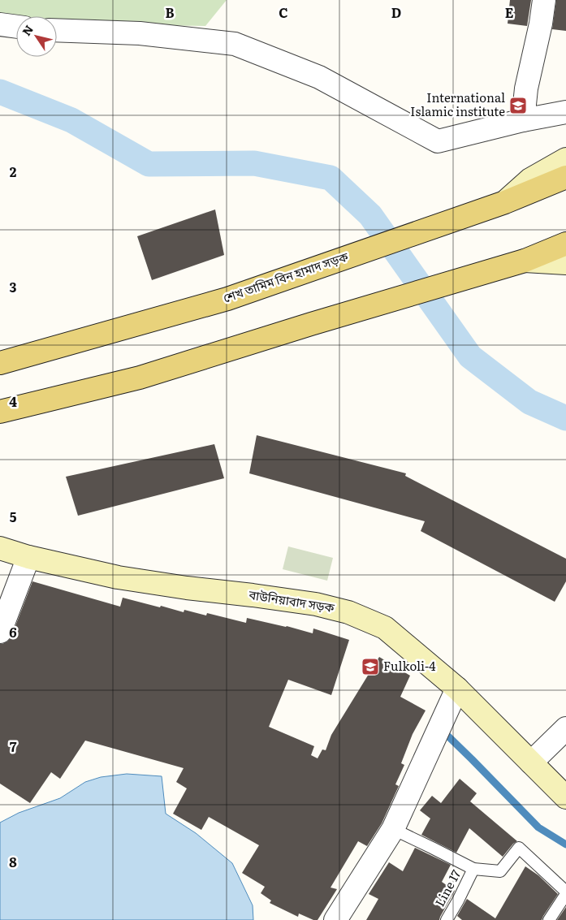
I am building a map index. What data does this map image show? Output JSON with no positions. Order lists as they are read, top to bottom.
{
  "streets": {
    "main road": ["শেখ তামিম বিন হামাদ সড়ক"],
    "street": ["বাউনিয়াবাদ সড়ক"],
    "lane": ["Line 17"]
  },
  "places": {
    "school or university": ["International Islamic institute", "Fulkoli-4"]
  },
  "north": "top left",
  "grid": {
    "columns": [
      "B",
      "C",
      "D",
      "E"
    ],
    "rows": [
      "2",
      "3",
      "4",
      "5",
      "6",
      "7",
      "8"
    ]
  }
}
